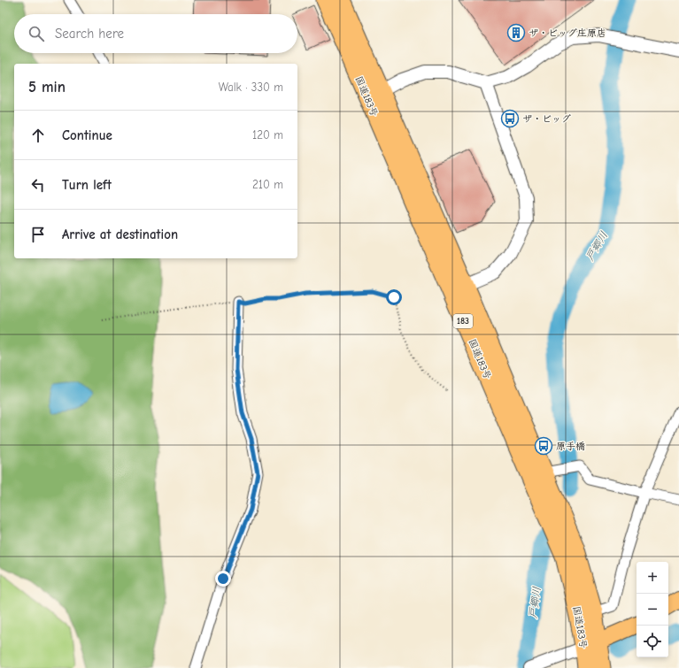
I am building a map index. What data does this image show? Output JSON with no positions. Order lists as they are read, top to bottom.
{
  "streets": {
    "highway": ["国道183号", "183"]
  },
  "water": ["戸郷川"],
  "places": {
    "building": ["ザ・ビッグ庄原店"],
    "bus stop": ["ザ・ビッグ", "原手橋"]
  },
  "page": {
    "search": "Search here",
    "heading": ["5 min", "Walk · 330 m"],
    "list": [
      ["Continue", "120 m"],
      ["Turn left", "210 m"],
      "Arrive at destination"
    ],
    "map_buttons": ["+", "−"]
  }
}
